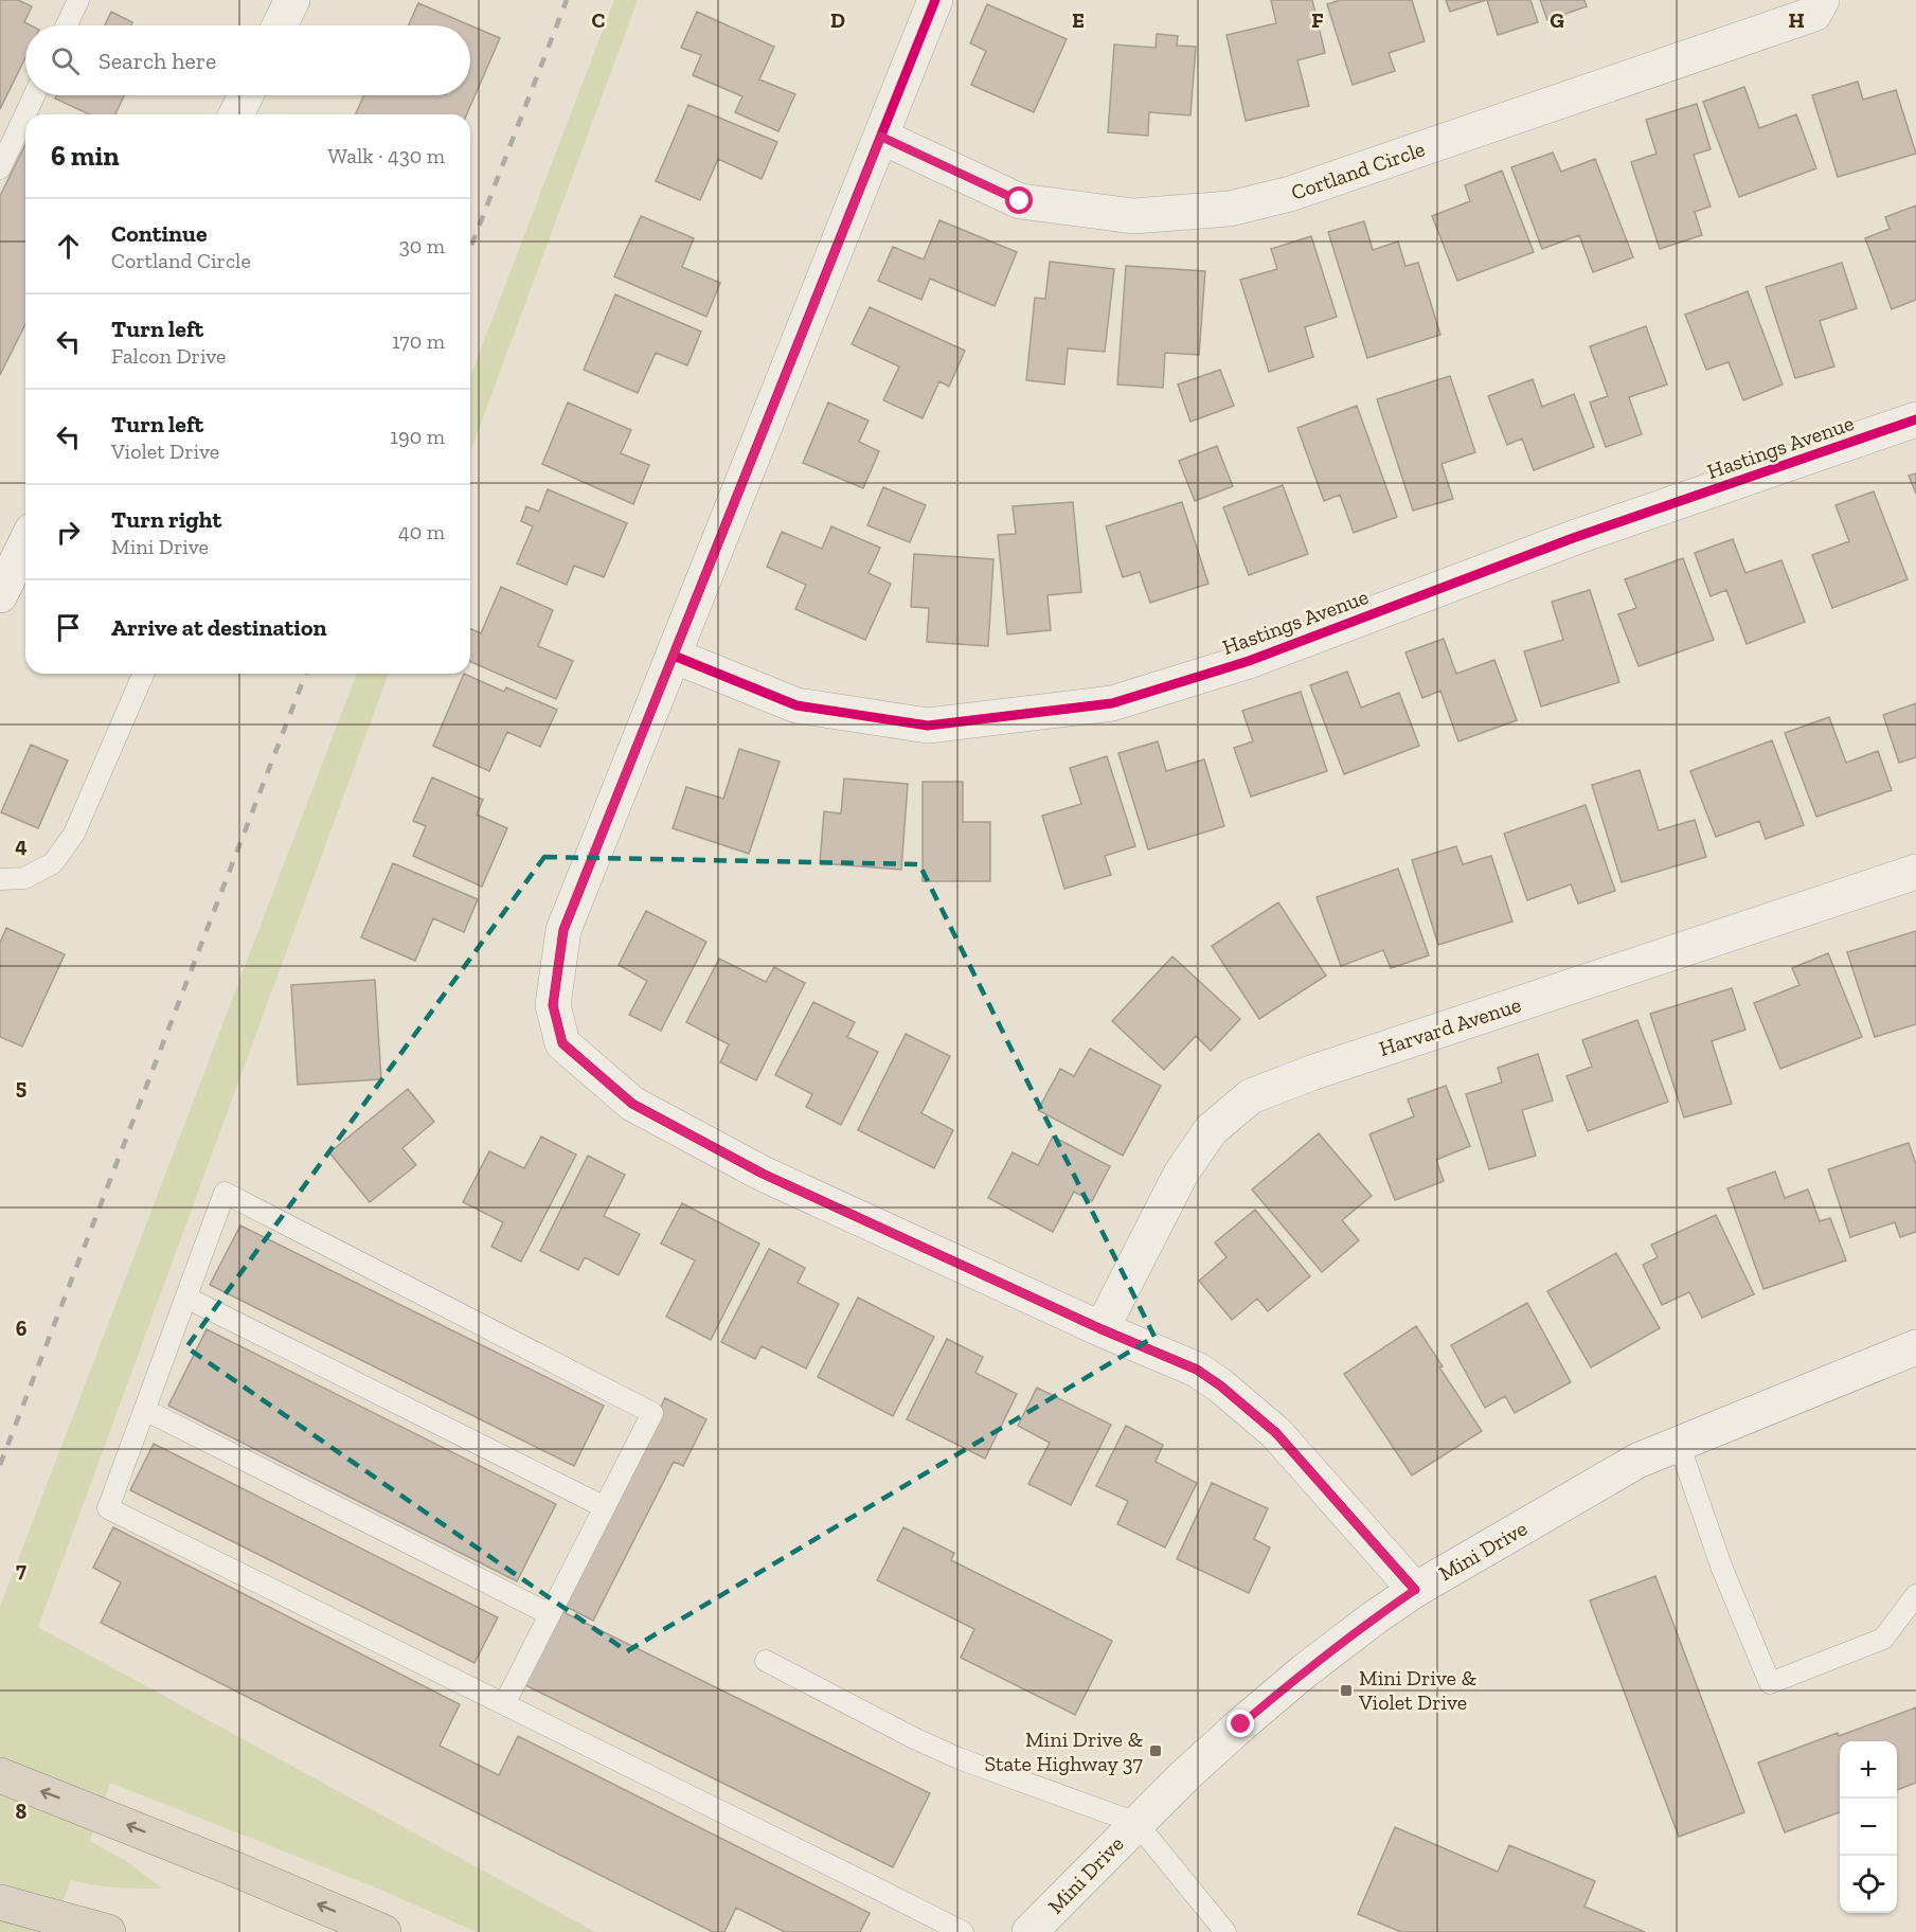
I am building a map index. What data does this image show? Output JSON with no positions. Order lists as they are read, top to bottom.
{
  "streets": {
    "street": [
      "Cortland Circle",
      "Hastings Avenue",
      "Harvard Avenue",
      "Mini Drive"
    ]
  },
  "places": {
    "transit": ["Mini Drive & Violet Drive", "Mini Drive & State Highway 37"]
  },
  "page": {
    "search": "Search here",
    "heading": ["6 min", "Walk · 430 m"],
    "list": [
      ["Continue", "Cortland Circle", "30 m"],
      ["Turn left", "Falcon Drive", "170 m"],
      ["Turn left", "Violet Drive", "190 m"],
      ["Turn right", "Mini Drive", "40 m"],
      "Arrive at destination"
    ],
    "map_buttons": ["+", "−"]
  },
  "grid": {
    "columns": [
      "C",
      "D",
      "E",
      "F",
      "G",
      "H"
    ],
    "rows": [
      "4",
      "5",
      "6",
      "7",
      "8"
    ]
  }
}
